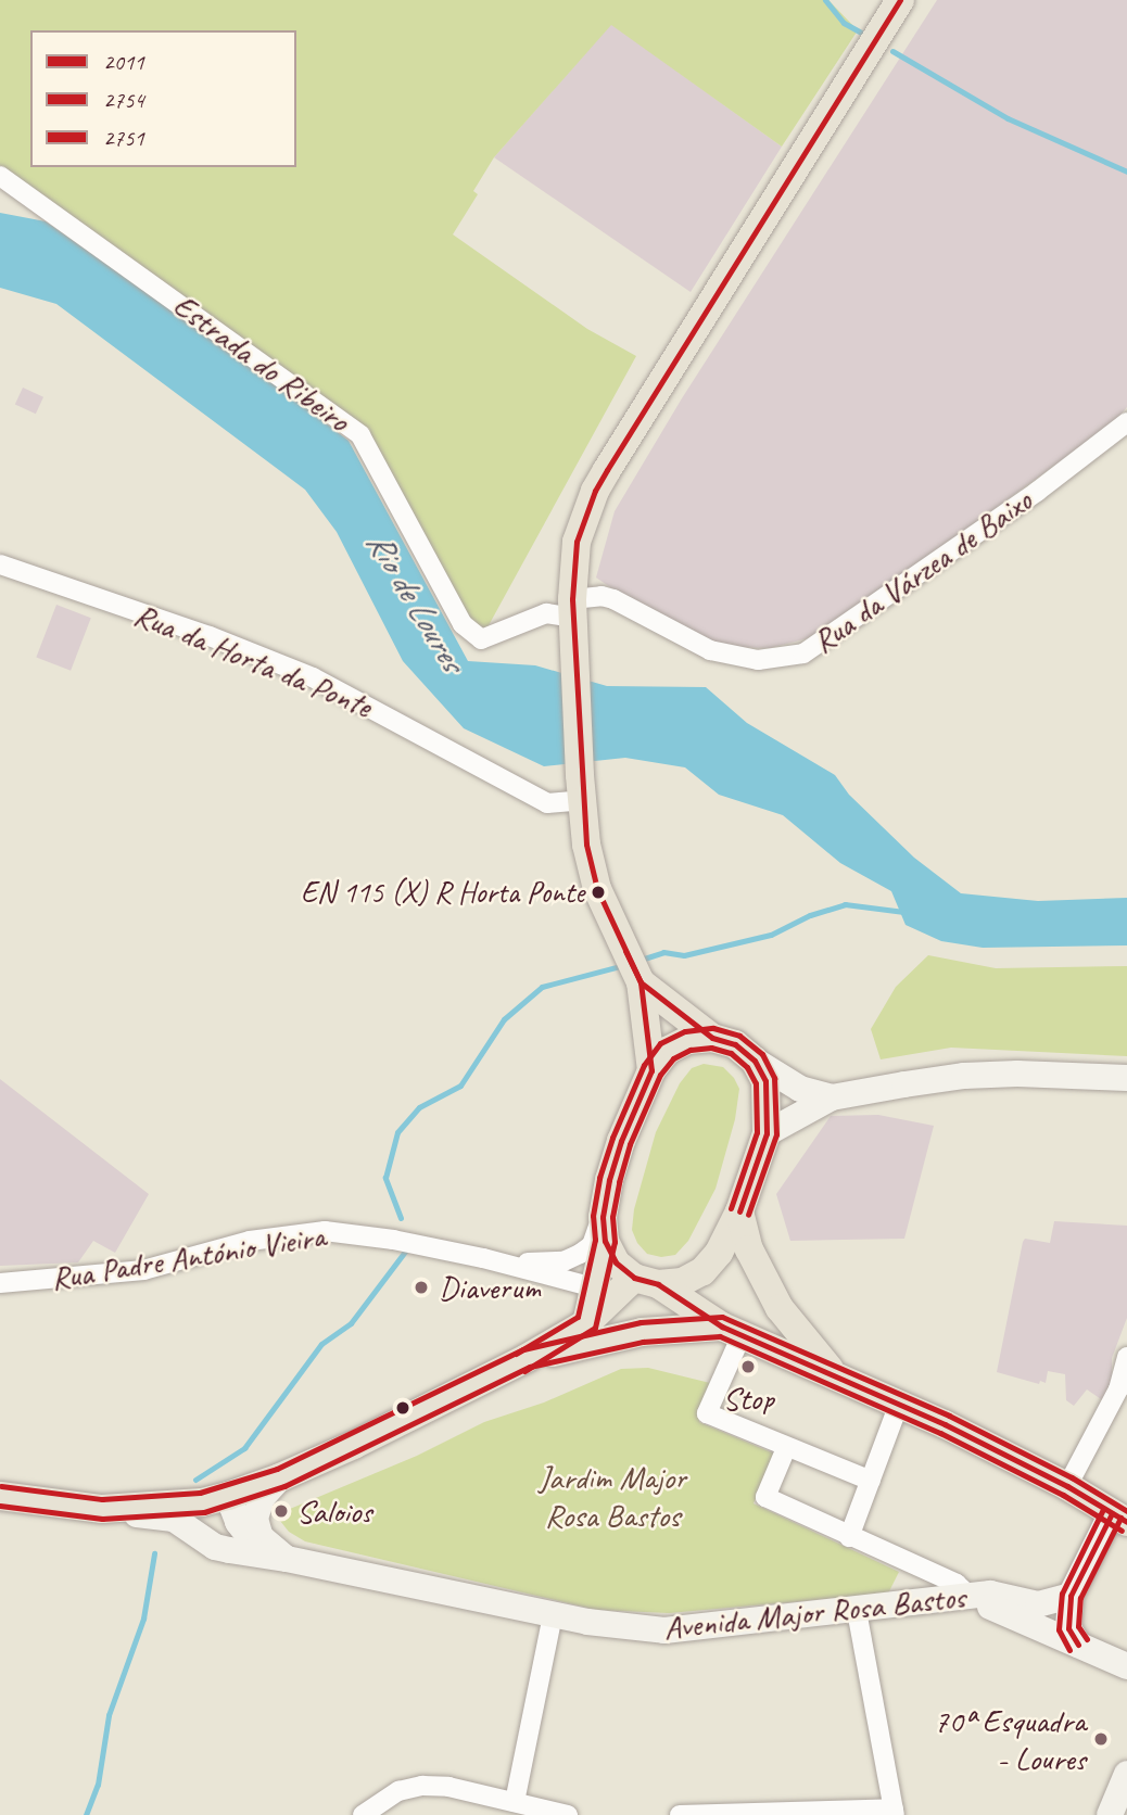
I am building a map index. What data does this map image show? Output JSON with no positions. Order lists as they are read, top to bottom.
{
  "streets": {
    "street": [
      "Estrada do Ribeiro",
      "Rua da Várzea de Baixo",
      "Rua da Horta da Ponte",
      "Rua Padre António Vieira",
      "Avenida Major Rosa Bastos"
    ]
  },
  "crossings": [
    ["Estrada do Ribeiro", "Rua da Várzea de Baixo"]
  ],
  "water": ["Rio de Loures"],
  "parks": ["Jardim Major Rosa Bastos"],
  "places": [
    "EN 115 (X) R Horta Ponte",
    "Diaverum",
    "Stop",
    "Saloios",
    "70ª Esquadra - Loures"
  ],
  "lines": ["transit line 2011", "transit line 2751", "transit line 2754"],
  "legend": ["2011", "2754", "2751"]
}
